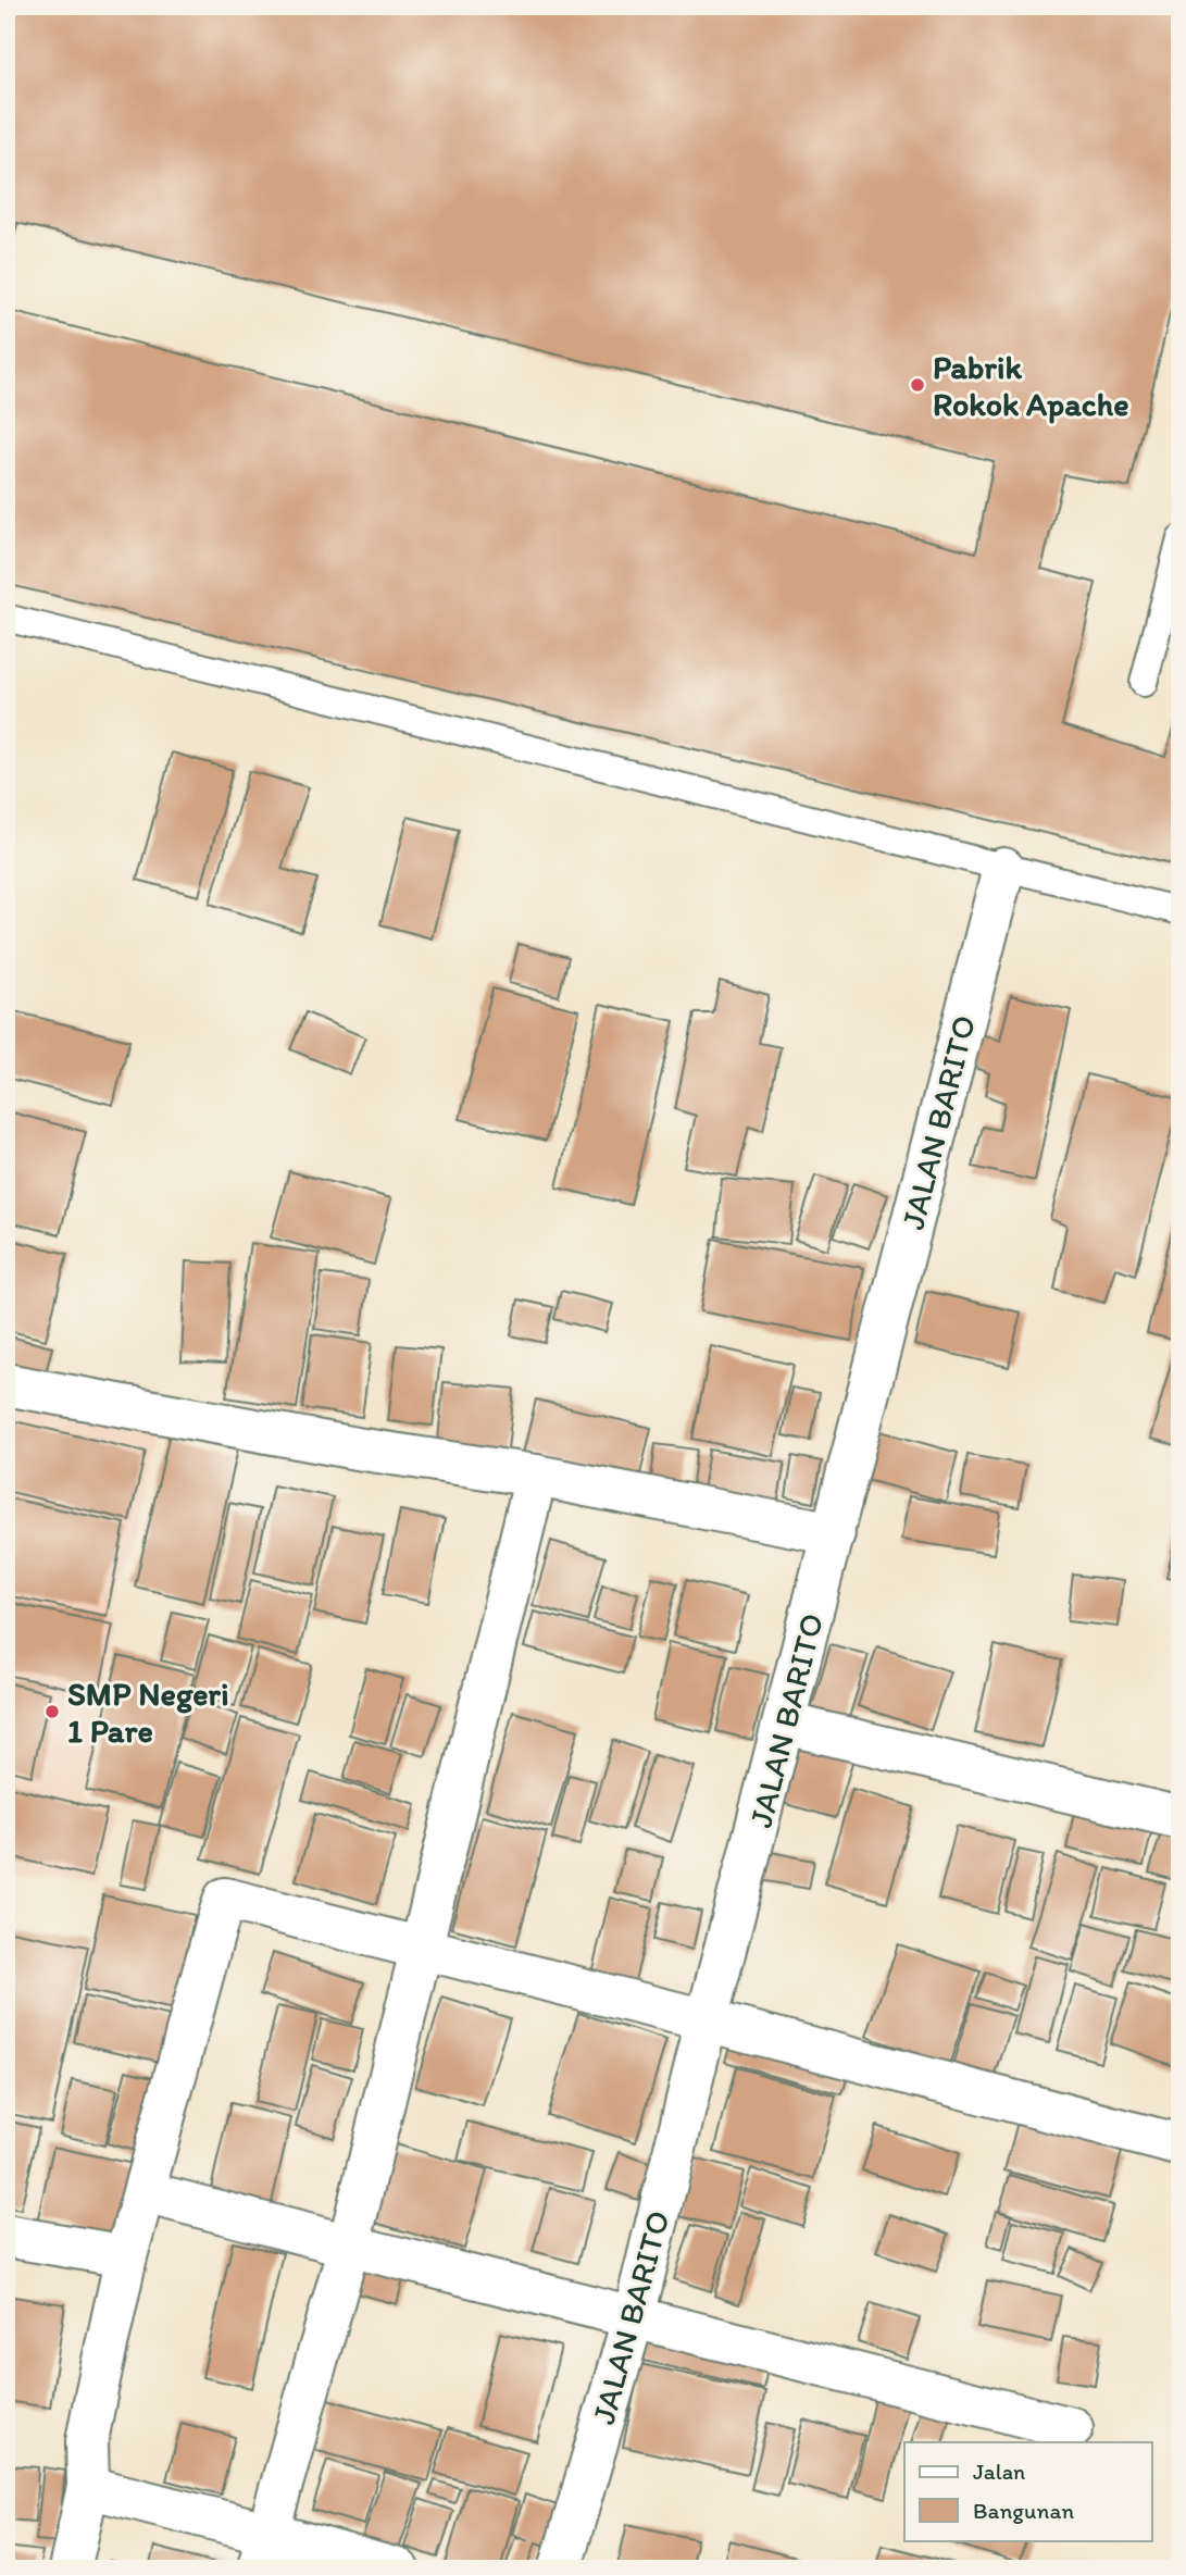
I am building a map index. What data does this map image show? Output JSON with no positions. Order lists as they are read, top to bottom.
{
  "streets": {
    "street": ["JALAN BARITO"]
  },
  "places": ["Pabrik Rokok Apache", "SMP Negeri 1 Pare"],
  "legend": ["Jalan", "Bangunan"]
}
